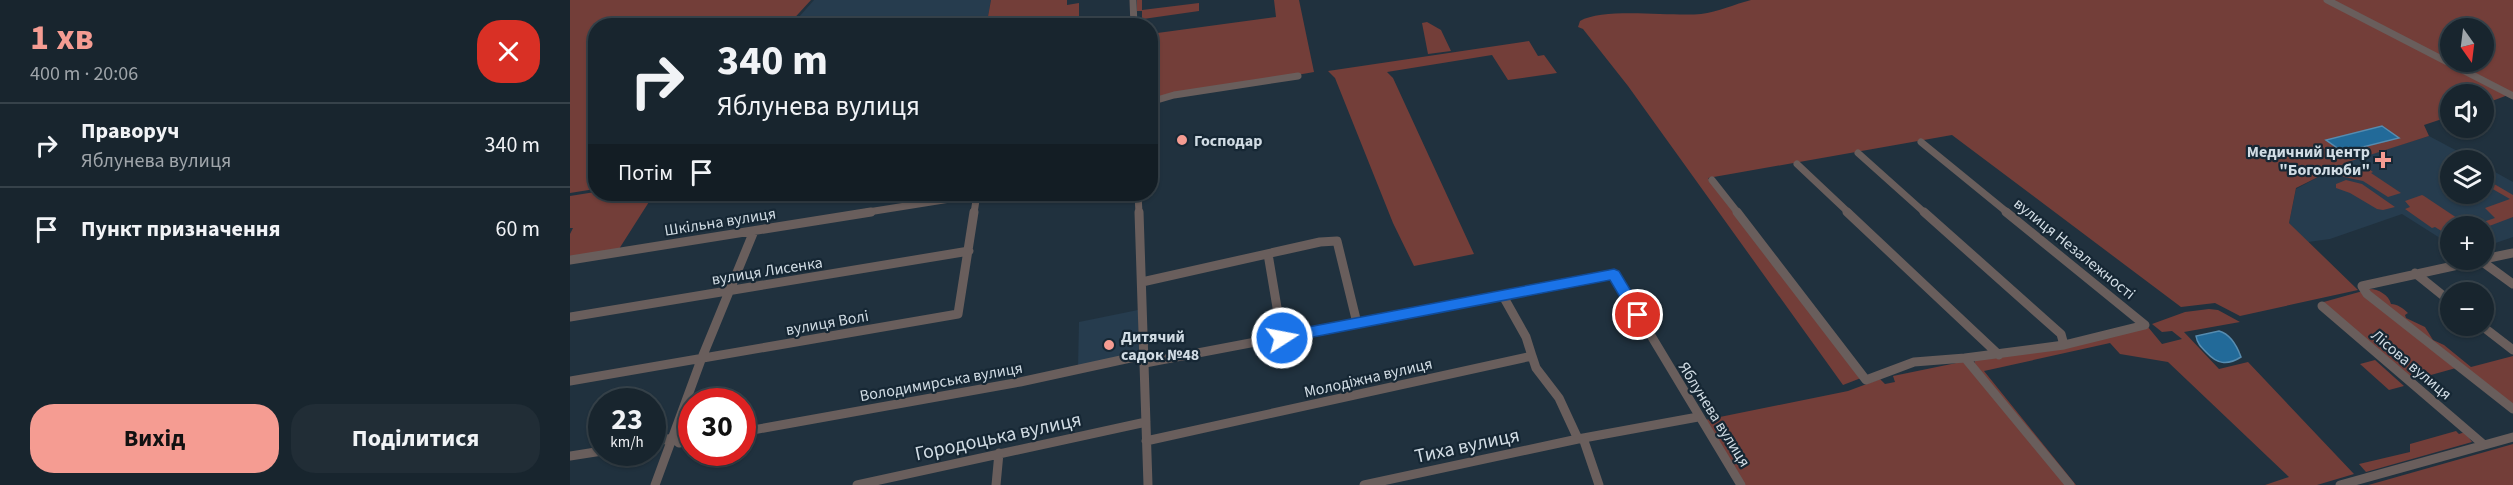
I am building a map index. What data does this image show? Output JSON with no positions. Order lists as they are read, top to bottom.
{
  "streets": {
    "street": [
      "Шкільна вулиця",
      "вулиця Незалежності",
      "вулиця Лисенка",
      "вулиця Волі",
      "Лісова вулиця",
      "Молодіжна вулиця",
      "Володимирська вулиця",
      "Яблунева вулиця",
      "Городоцька вулиця",
      "Тиха вулиця"
    ]
  },
  "crossings": [
    ["вулиця Лисенка", "вулиця Волі"],
    ["Володимирська вулиця", "Яблунева вулиця"],
    ["Яблунева вулиця", "Тиха вулиця"]
  ],
  "places": {
    "other": ["Господар", "Дитячий садок №48"],
    "health": ["Медичний центр \"Боголюби\""]
  },
  "north": "bottom",
  "page": {
    "heading": ["1 хв", "400 m · 20:06"],
    "map_buttons": ["+", "−"],
    "turn": ["340 m", "Яблунева вулиця"],
    "list": [
      {
        "name": "Праворуч",
        "note": "Яблунева вулиця",
        "value": "340 m"
      },
      {
        "name": "Пункт призначення",
        "value": "60 m"
      }
    ],
    "then": "Потім",
    "speed": "23 km/h",
    "limit": "30",
    "buttons": ["Вихід", "Поділитися"]
  }
}
